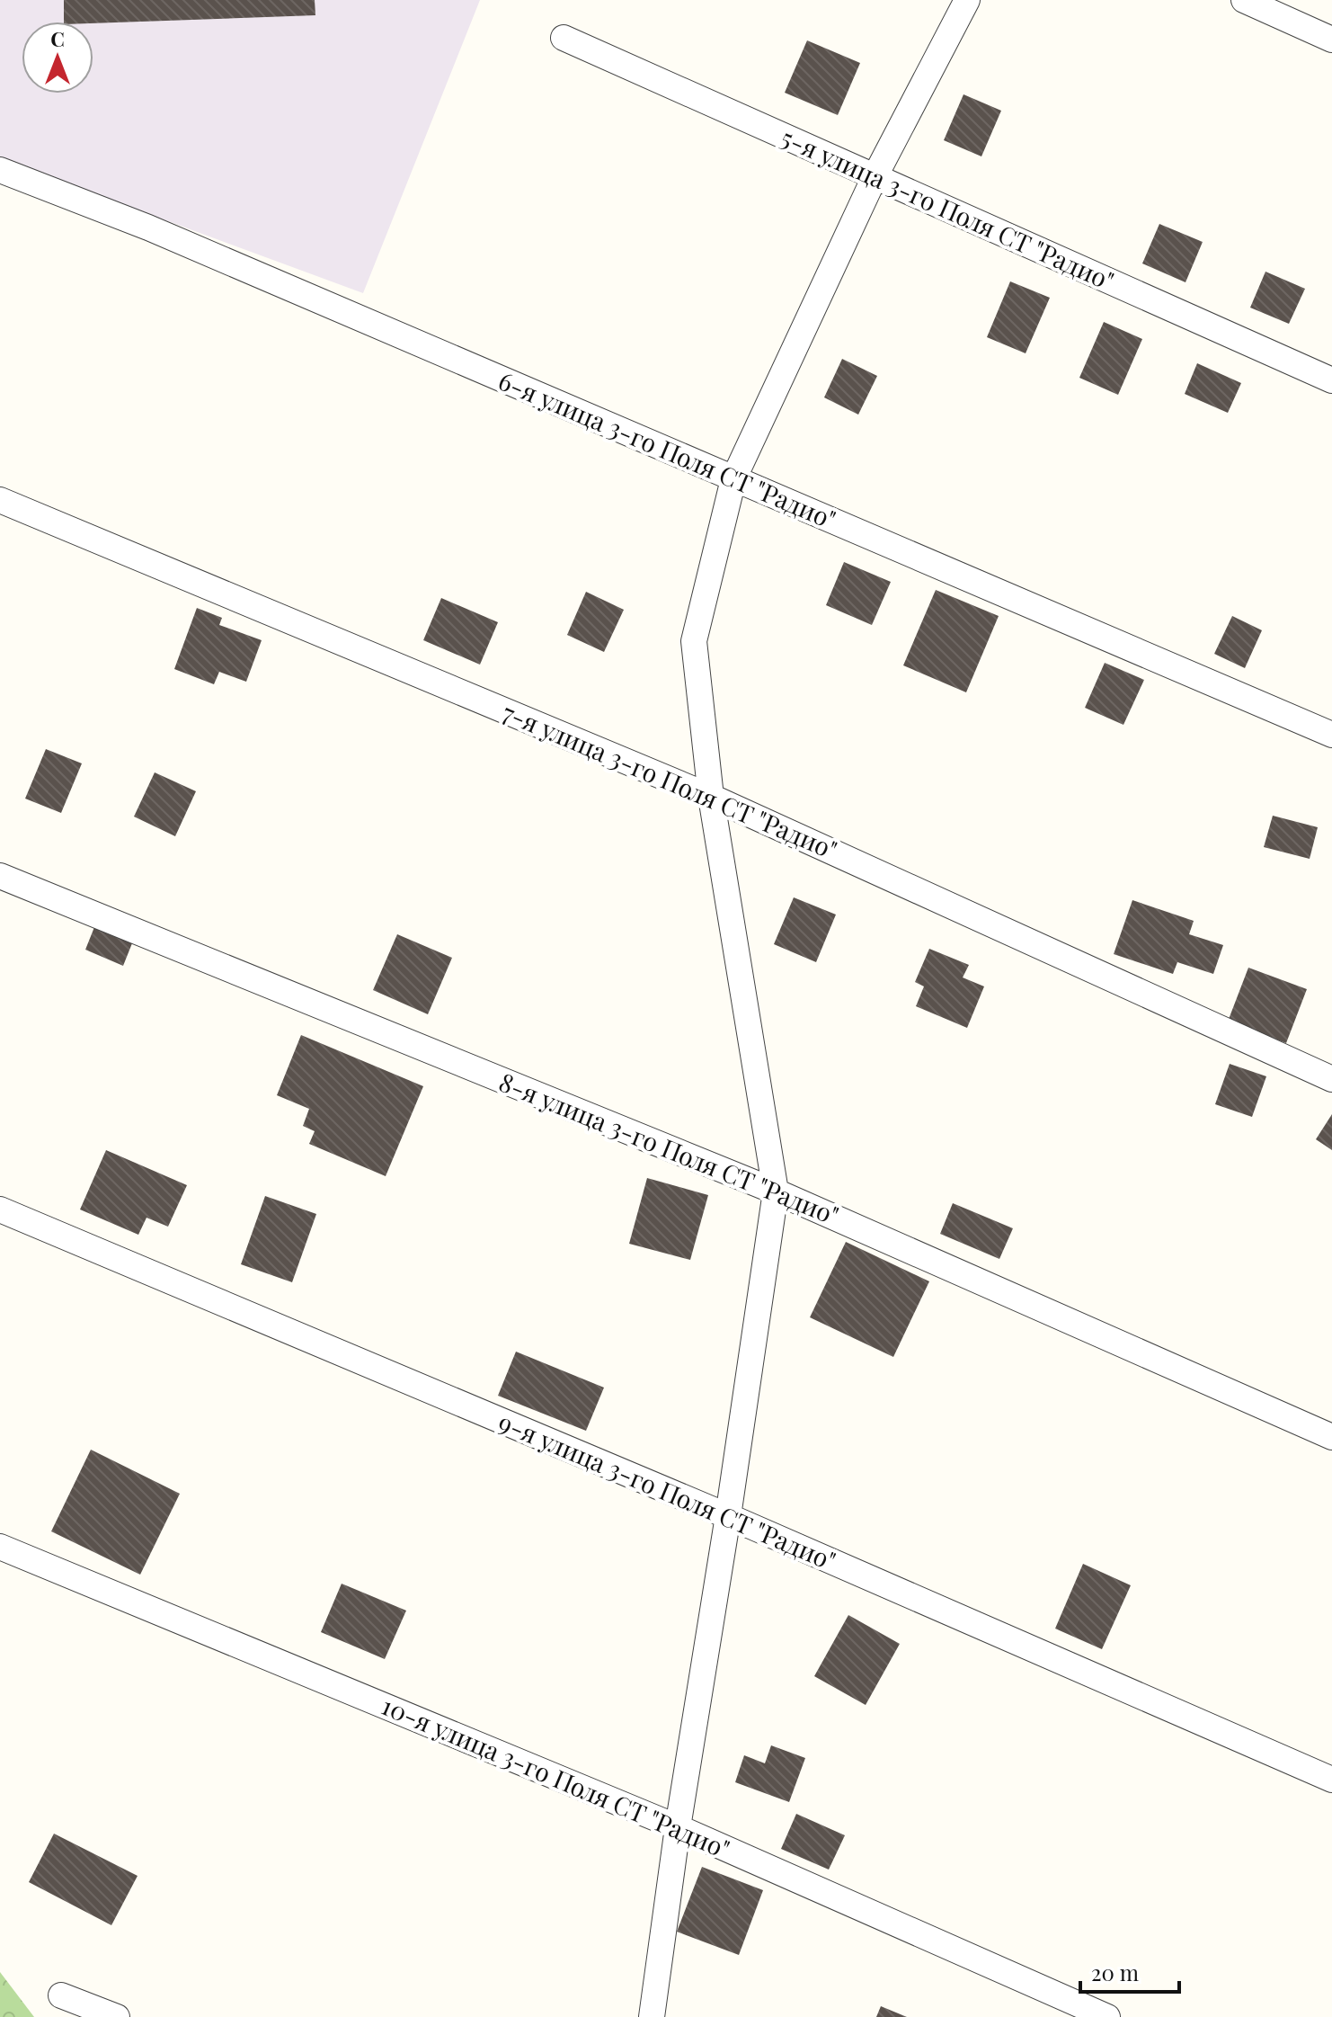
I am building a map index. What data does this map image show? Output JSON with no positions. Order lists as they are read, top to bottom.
{
  "streets": {
    "street": [
      "5-я улица 3-го Поля СТ \"Радио\"",
      "6-я улица 3-го Поля СТ \"Радио\"",
      "7-я улица 3-го Поля СТ \"Радио\"",
      "8-я улица 3-го Поля СТ \"Радио\"",
      "9-я улица 3-го Поля СТ \"Радио\"",
      "10-я улица 3-го Поля СТ \"Радио\""
    ]
  },
  "scale_bar": "20 m",
  "north": "top"
}
